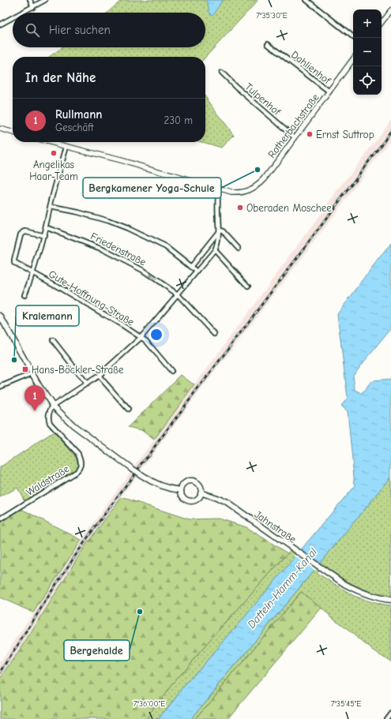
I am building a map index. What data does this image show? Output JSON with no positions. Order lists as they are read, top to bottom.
{
  "streets": {
    "main road": ["Jahnstraße"],
    "street": [
      "Dahlienhof",
      "Tulpenhof",
      "Rotherbachstraße",
      "Friedenstraße",
      "Gute-Hoffnung-Straße",
      "Waldstraße"
    ]
  },
  "crossings": [
    ["Dahlienhof", "Rotherbachstraße"],
    ["Tulpenhof", "Rotherbachstraße"]
  ],
  "water": ["Datteln-Hamm-Kanal"],
  "places": {
    "other": [
      "Ernst Suttrop",
      "Angelikas Haar-Team",
      "Bergkamener Yoga-Schule",
      "Oberaden Moschee",
      "Kralemann",
      "Bergehalde"
    ],
    "transit": ["Hans-Böckler-Straße"]
  },
  "page": {
    "map_buttons": ["+", "−"],
    "search": "Hier suchen",
    "heading": "In der Nähe",
    "list": [
      {
        "mark": "1",
        "name": "Rullmann",
        "note": "Geschäft",
        "value": "230 m"
      }
    ],
    "pins": "1"
  },
  "coordinates": ["7°35'30\"E", "7°36'00\"E", "7°35'45\"E"]
}
